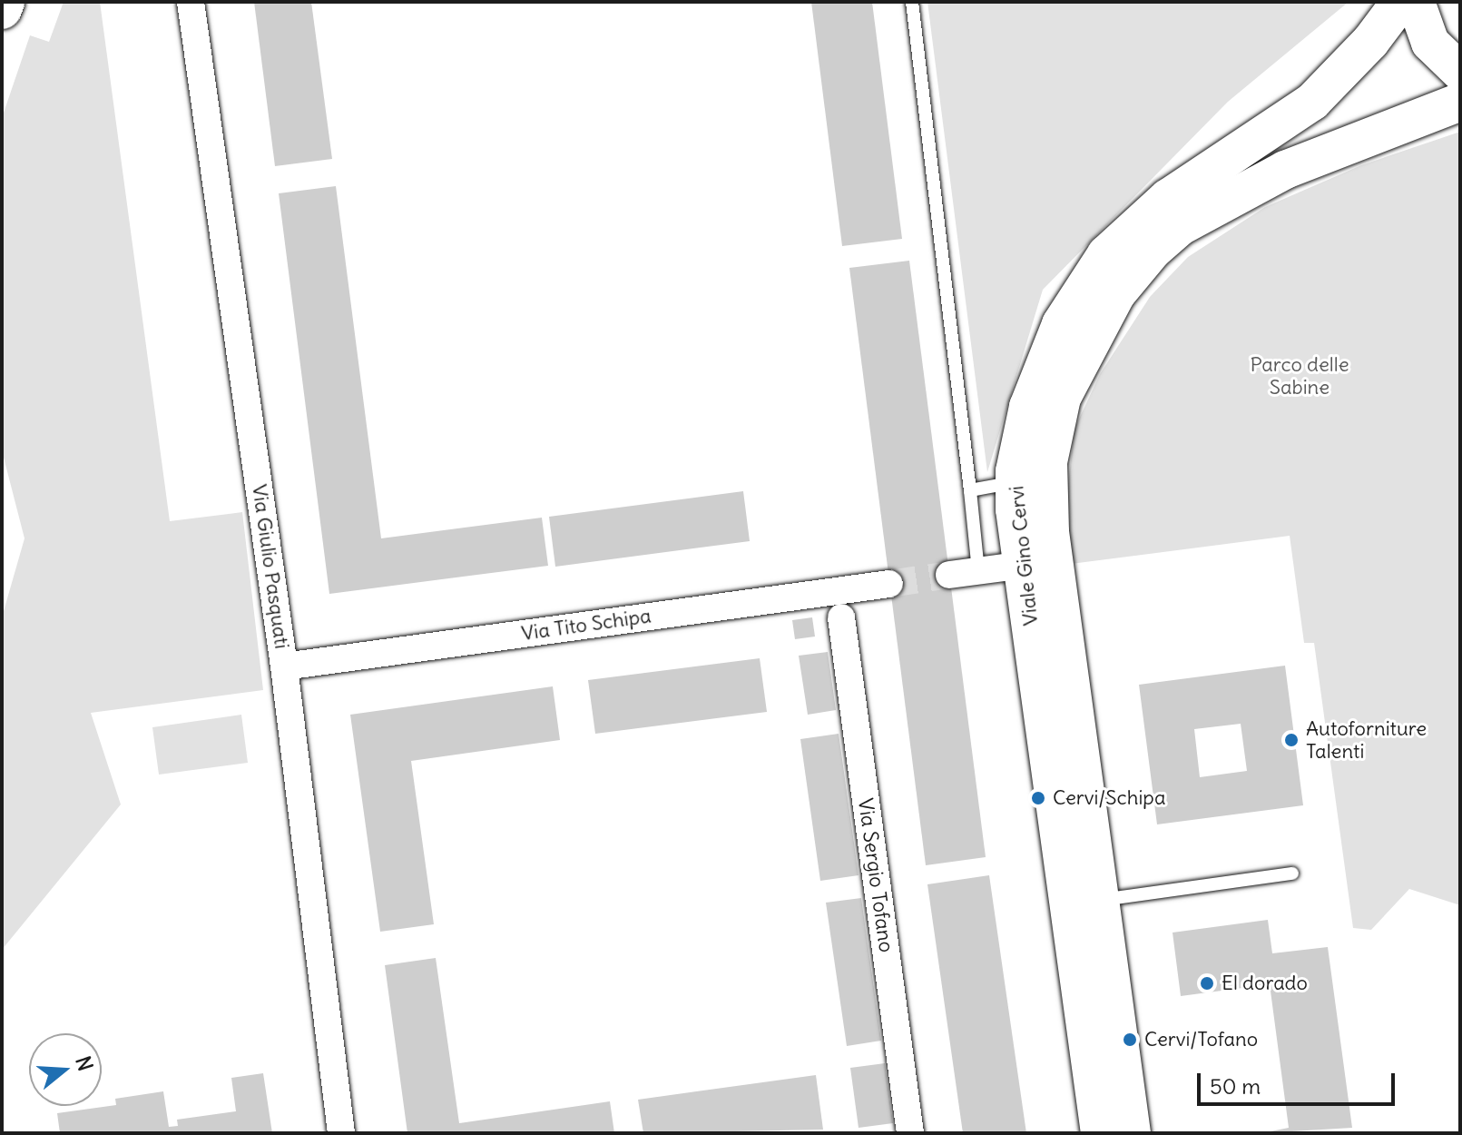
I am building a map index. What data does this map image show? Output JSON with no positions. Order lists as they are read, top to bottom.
{
  "streets": {
    "street": [
      "Viale Gino Cervi",
      "Via Giulio Pasquati",
      "Via Tito Schipa",
      "Via Sergio Tofano"
    ]
  },
  "crossings": [
    ["Via Giulio Pasquati", "Via Tito Schipa"]
  ],
  "parks": ["Parco delle Sabine"],
  "places": [
    "Autoforniture Talenti",
    "Cervi/Schipa",
    "El dorado",
    "Cervi/Tofano"
  ],
  "scale_bar": "50 m",
  "north": "right"
}
